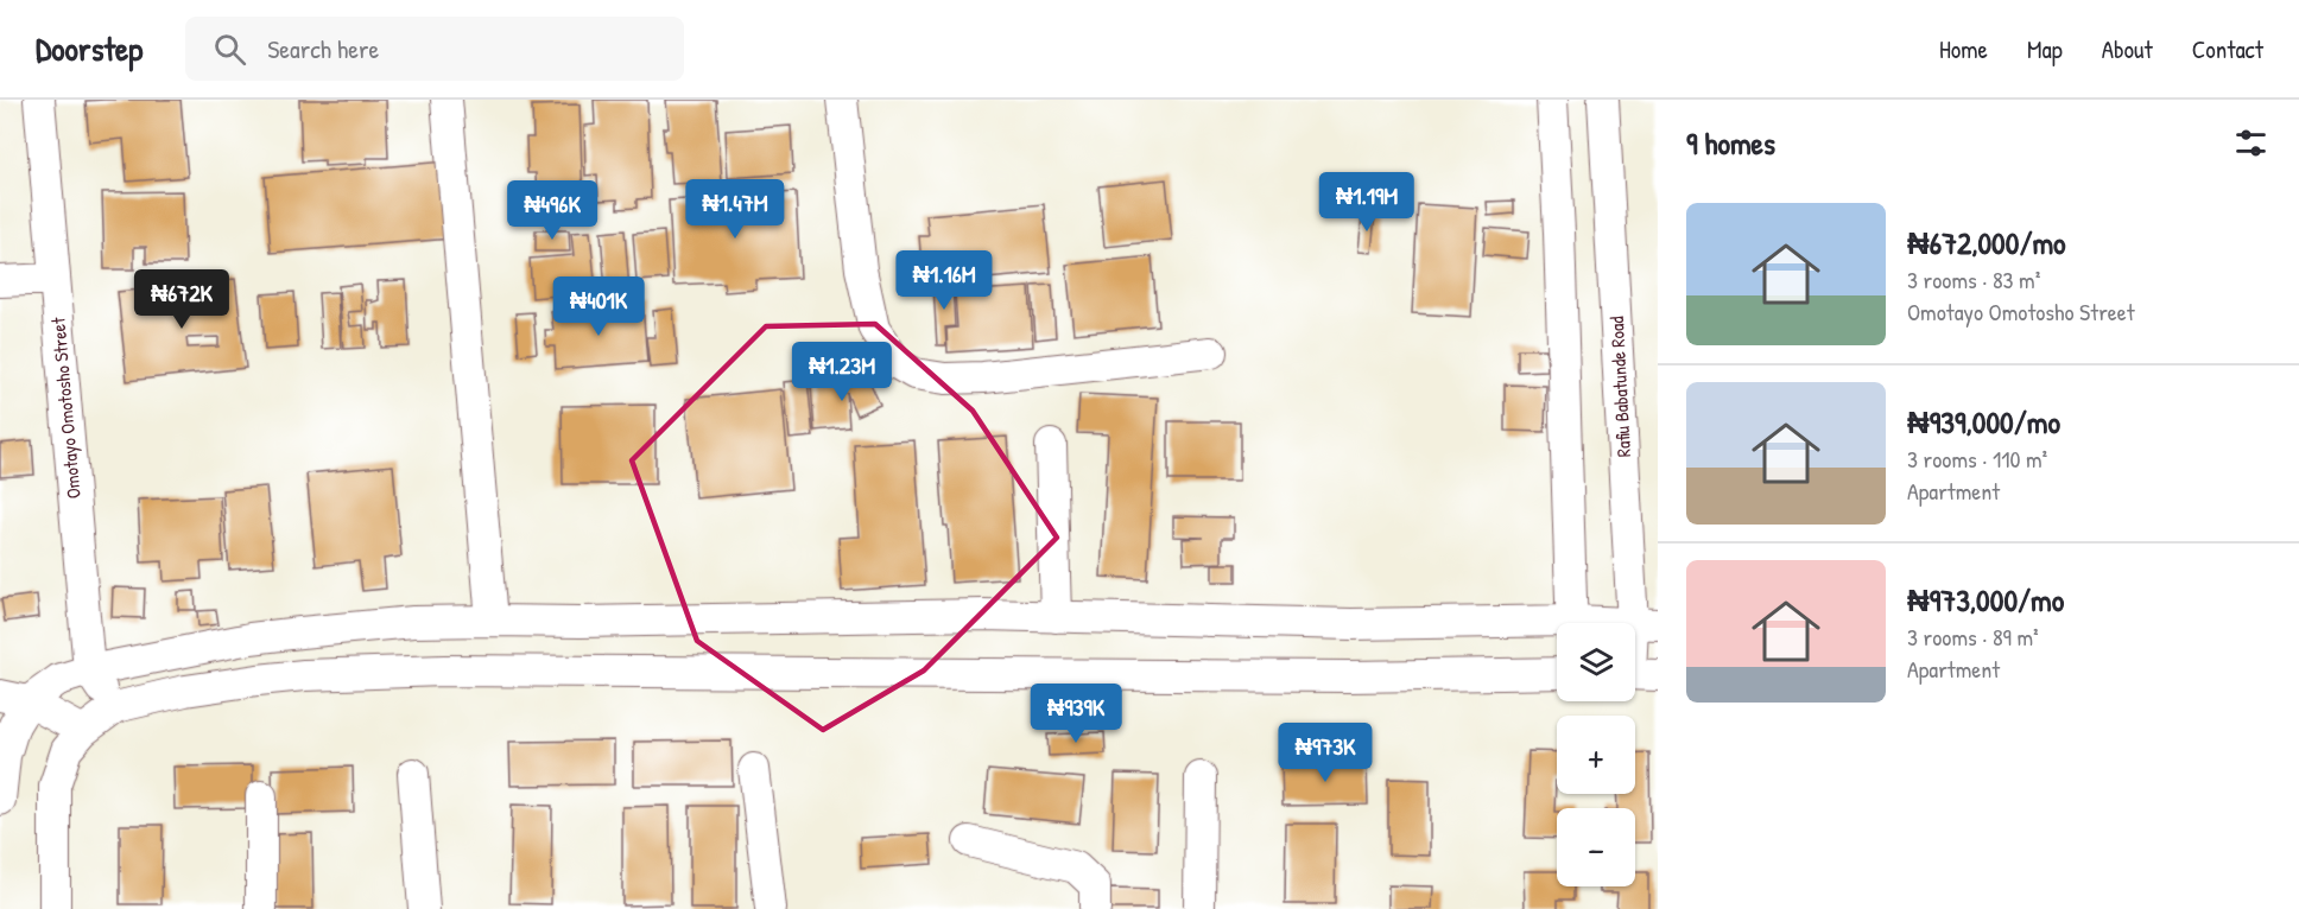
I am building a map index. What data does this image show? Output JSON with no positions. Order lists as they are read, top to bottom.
{
  "streets": {
    "street": ["Rafiu Babatunde Road", "Omotayo Omotosho Street"]
  },
  "page": {
    "header": "Doorstep",
    "search": "Search here",
    "nav": [
      "Home",
      "Map",
      "About",
      "Contact"
    ],
    "heading": "9 homes",
    "price": [
      "₦1.19M",
      "₦1.47M",
      "₦496K",
      "₦1.16M",
      "₦672K",
      "₦401K",
      "₦1.23M",
      "₦939K",
      "₦973K"
    ],
    "list": [
      {
        "name": "₦672,000/mo",
        "note": "3 rooms · 83 m² · Omotayo Omotosho Street"
      },
      {
        "name": "₦939,000/mo",
        "note": "3 rooms · 110 m² · Apartment"
      },
      {
        "name": "₦973,000/mo",
        "note": "3 rooms · 89 m² · Apartment"
      }
    ],
    "map_buttons": ["+", "−"]
  }
}
